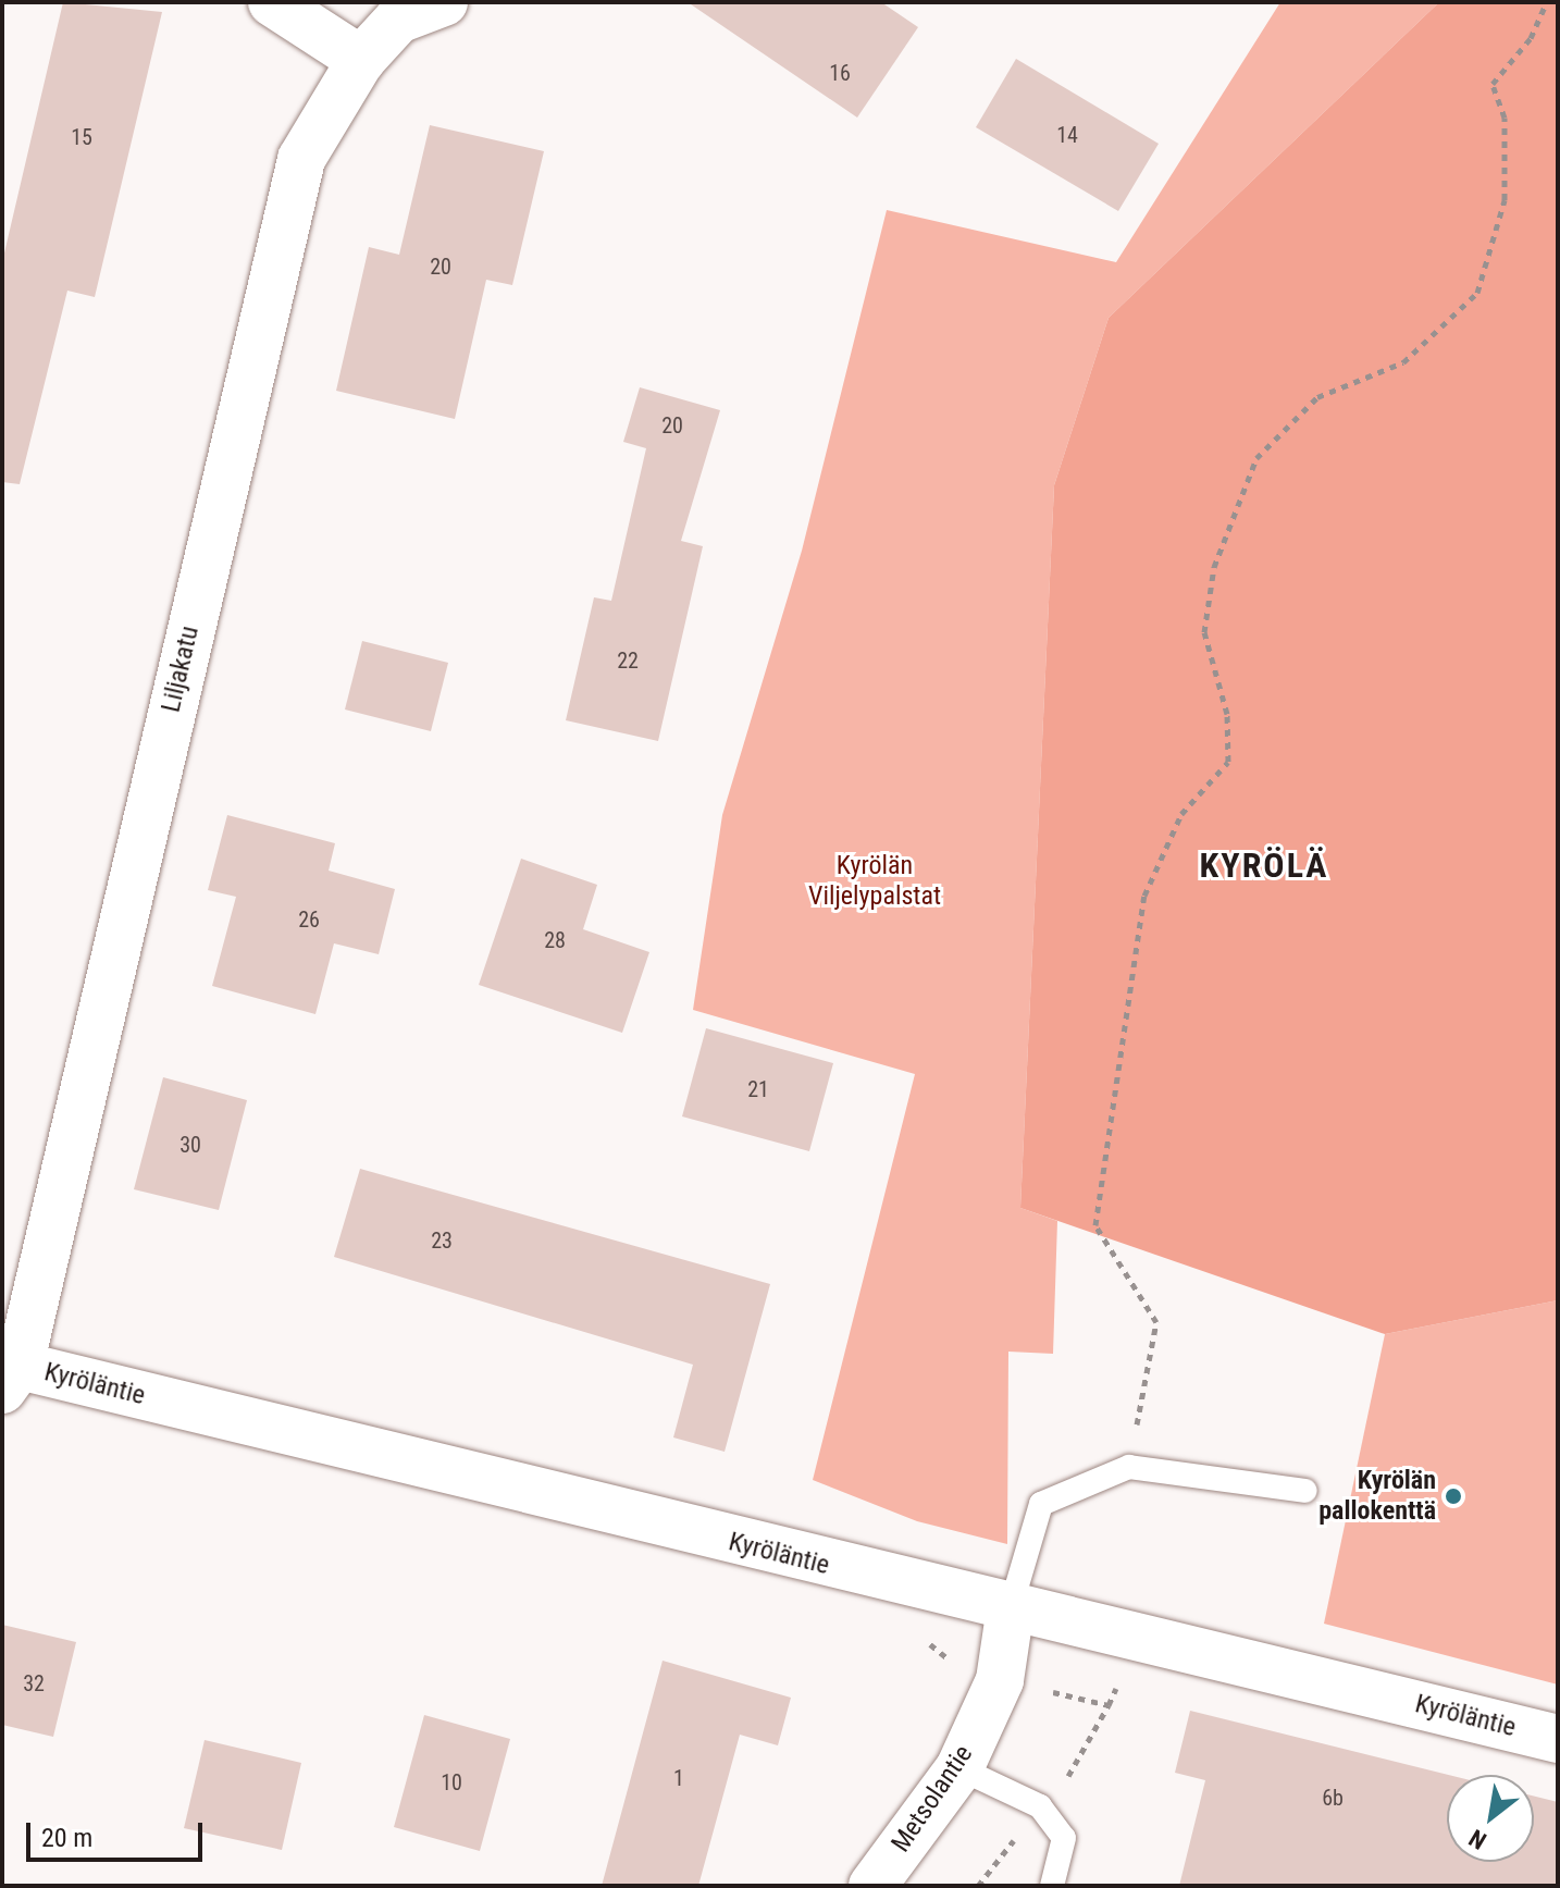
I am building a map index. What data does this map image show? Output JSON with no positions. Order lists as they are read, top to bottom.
{
  "streets": {
    "street": ["Liljakatu", "Kyröläntie", "Metsolantie"]
  },
  "crossings": [
    ["Liljakatu", "Kyröläntie"],
    ["Kyröläntie", "Metsolantie"]
  ],
  "districts": ["KYRÖLÄ"],
  "parks": ["Kyrölän Viljelypalstat"],
  "places": ["Kyrölän pallokenttä"],
  "house_numbers": [
    "16",
    "14",
    "15",
    "20",
    "20",
    "22",
    "26",
    "28",
    "21",
    "30",
    "23",
    "32",
    "1",
    "10",
    "6b"
  ],
  "scale_bar": "20 m",
  "north": "bottom left"
}
